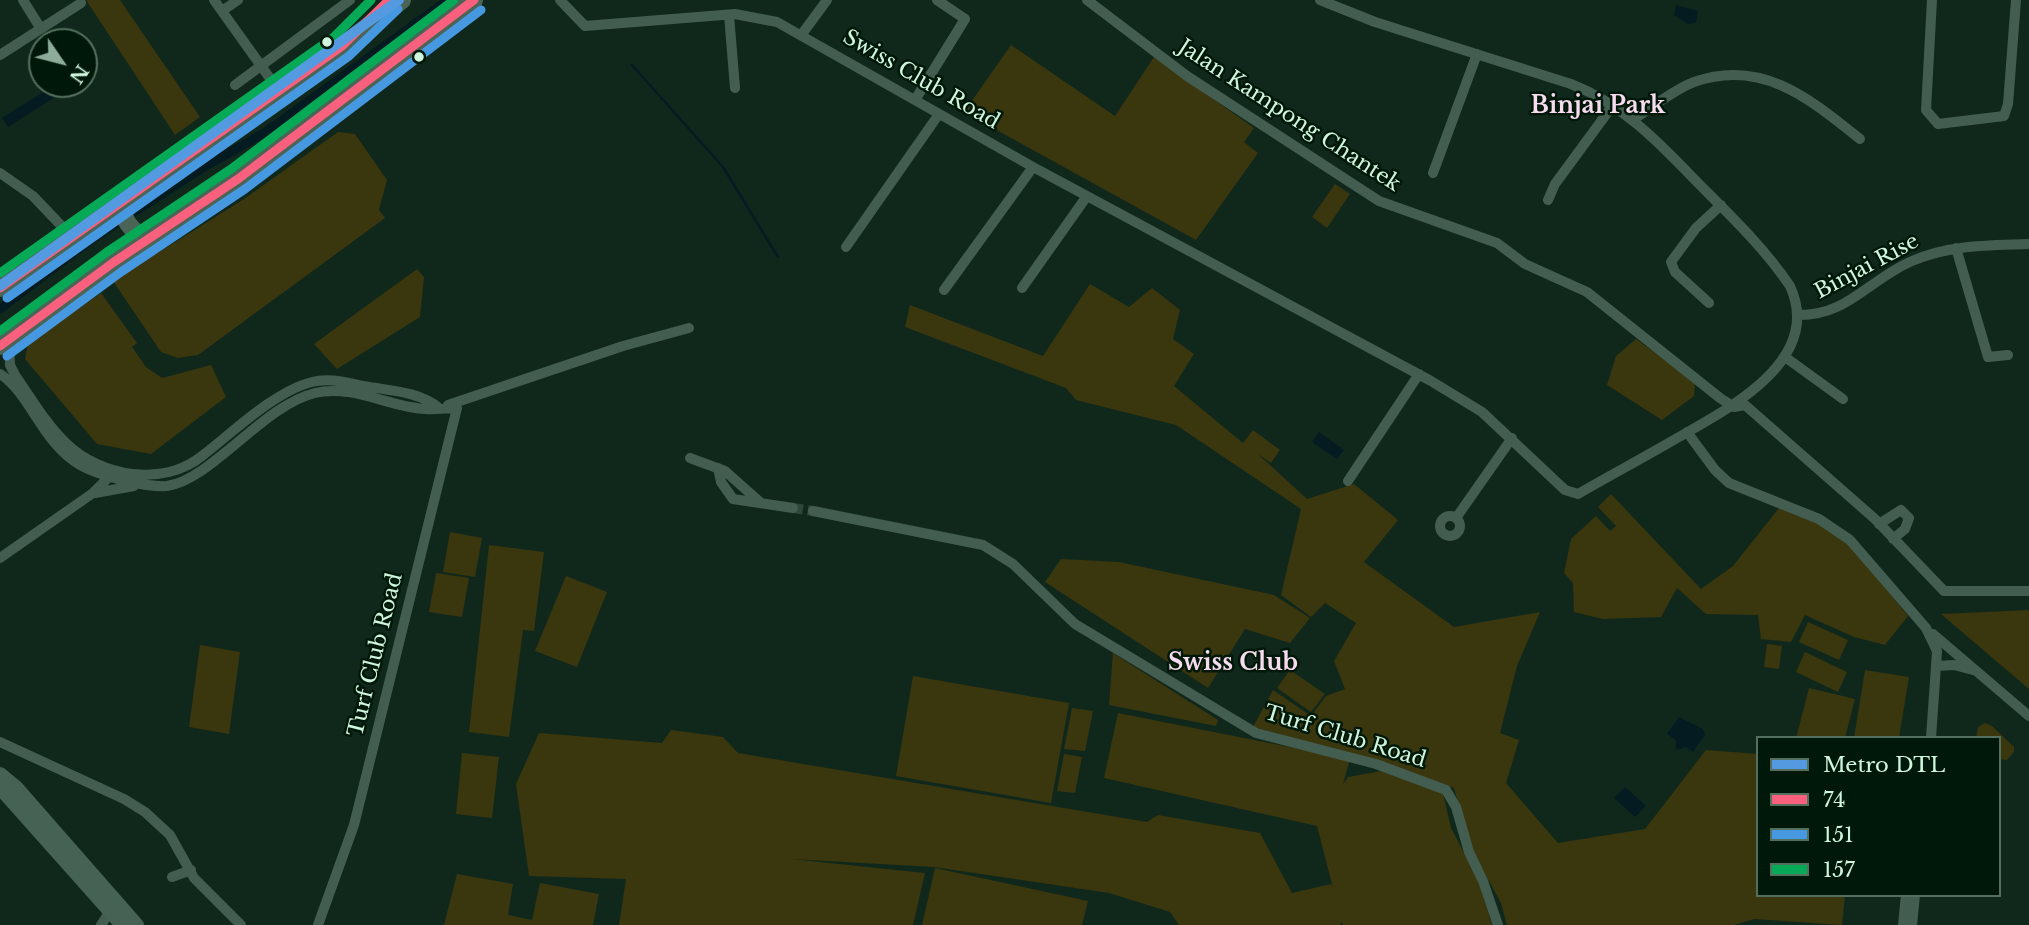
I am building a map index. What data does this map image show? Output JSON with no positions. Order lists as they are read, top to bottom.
{
  "streets": {
    "street": [
      "Swiss Club Road",
      "Jalan Kampong Chantek",
      "Binjai Rise",
      "Turf Club Road"
    ]
  },
  "districts": ["Binjai Park", "Swiss Club"],
  "lines": [
    "metro line DTL",
    "transit line 74",
    "transit line 157",
    "transit line 151"
  ],
  "legend": [
    "Metro DTL",
    "74",
    "151",
    "157"
  ],
  "north": "bottom right"
}
